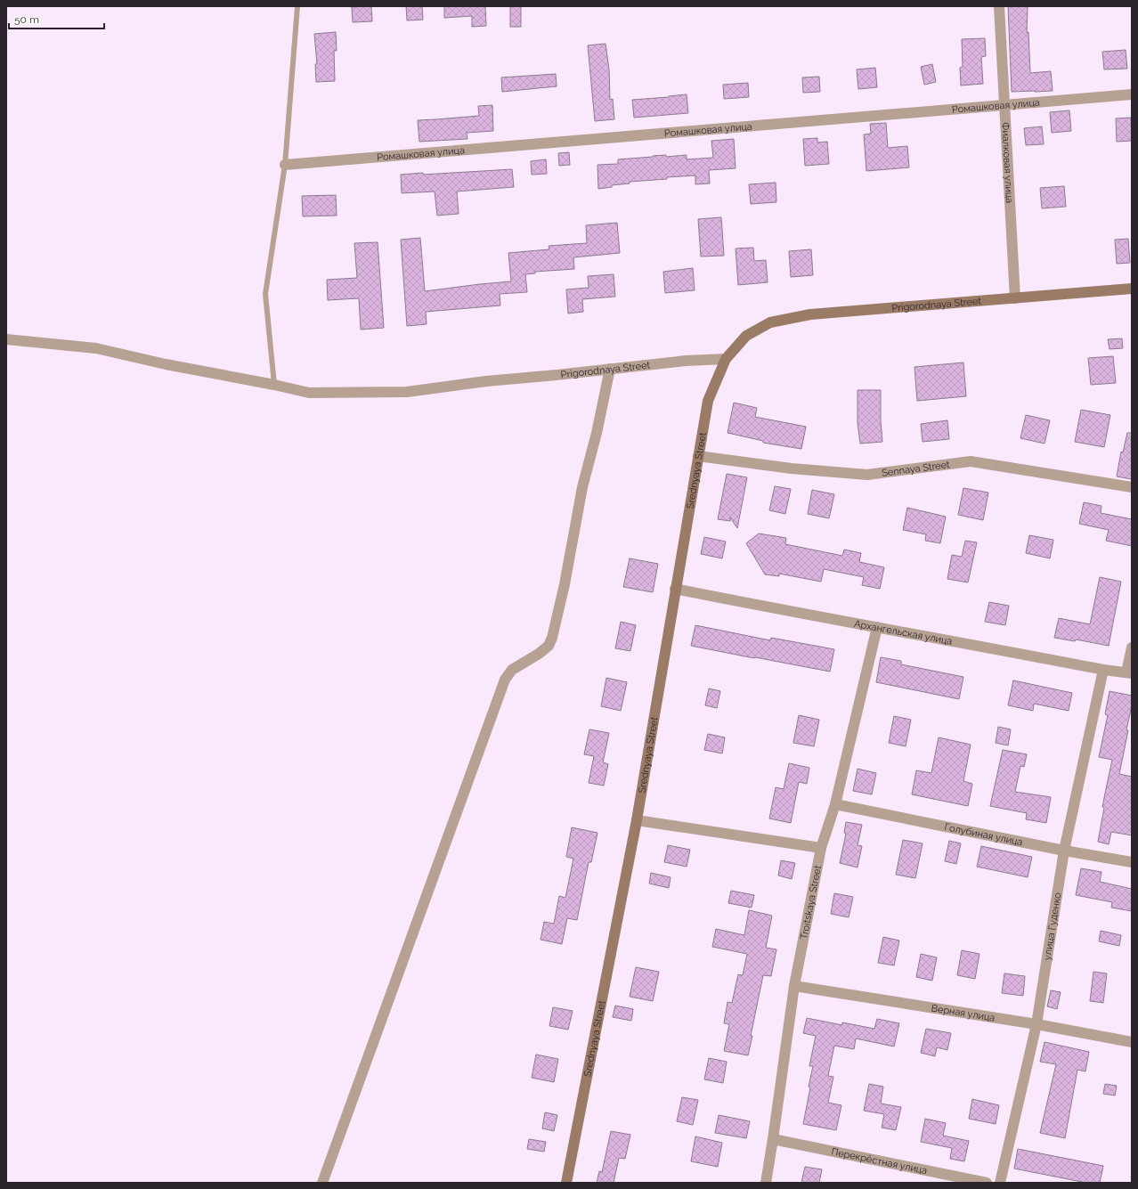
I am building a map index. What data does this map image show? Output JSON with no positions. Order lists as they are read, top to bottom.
{
  "streets": {
    "street": [
      "Ромашковая улица",
      "Фиалковая улица",
      "Prigorodnaya Street",
      "Sennaya Street",
      "Srednyaya Street",
      "Архангельская улица",
      "Голубиная улица",
      "Troitskaya Street",
      "улица Гуденко",
      "Верная улица",
      "Перекрёстная улица"
    ]
  },
  "crossings": [
    ["Ромашковая улица", "Фиалковая улица"],
    ["Фиалковая улица", "Prigorodnaya Street"],
    ["Prigorodnaya Street", "Srednyaya Street"],
    ["Sennaya Street", "Srednyaya Street"],
    ["Srednyaya Street", "Архангельская улица"],
    ["Архангельская улица", "Troitskaya Street"],
    ["Архангельская улица", "улица Гуденко"],
    ["Голубиная улица", "Troitskaya Street"],
    ["Голубиная улица", "улица Гуденко"],
    ["Troitskaya Street", "Верная улица"],
    ["Troitskaya Street", "Перекрёстная улица"],
    ["улица Гуденко", "Верная улица"]
  ],
  "scale_bar": "50 m"
}
